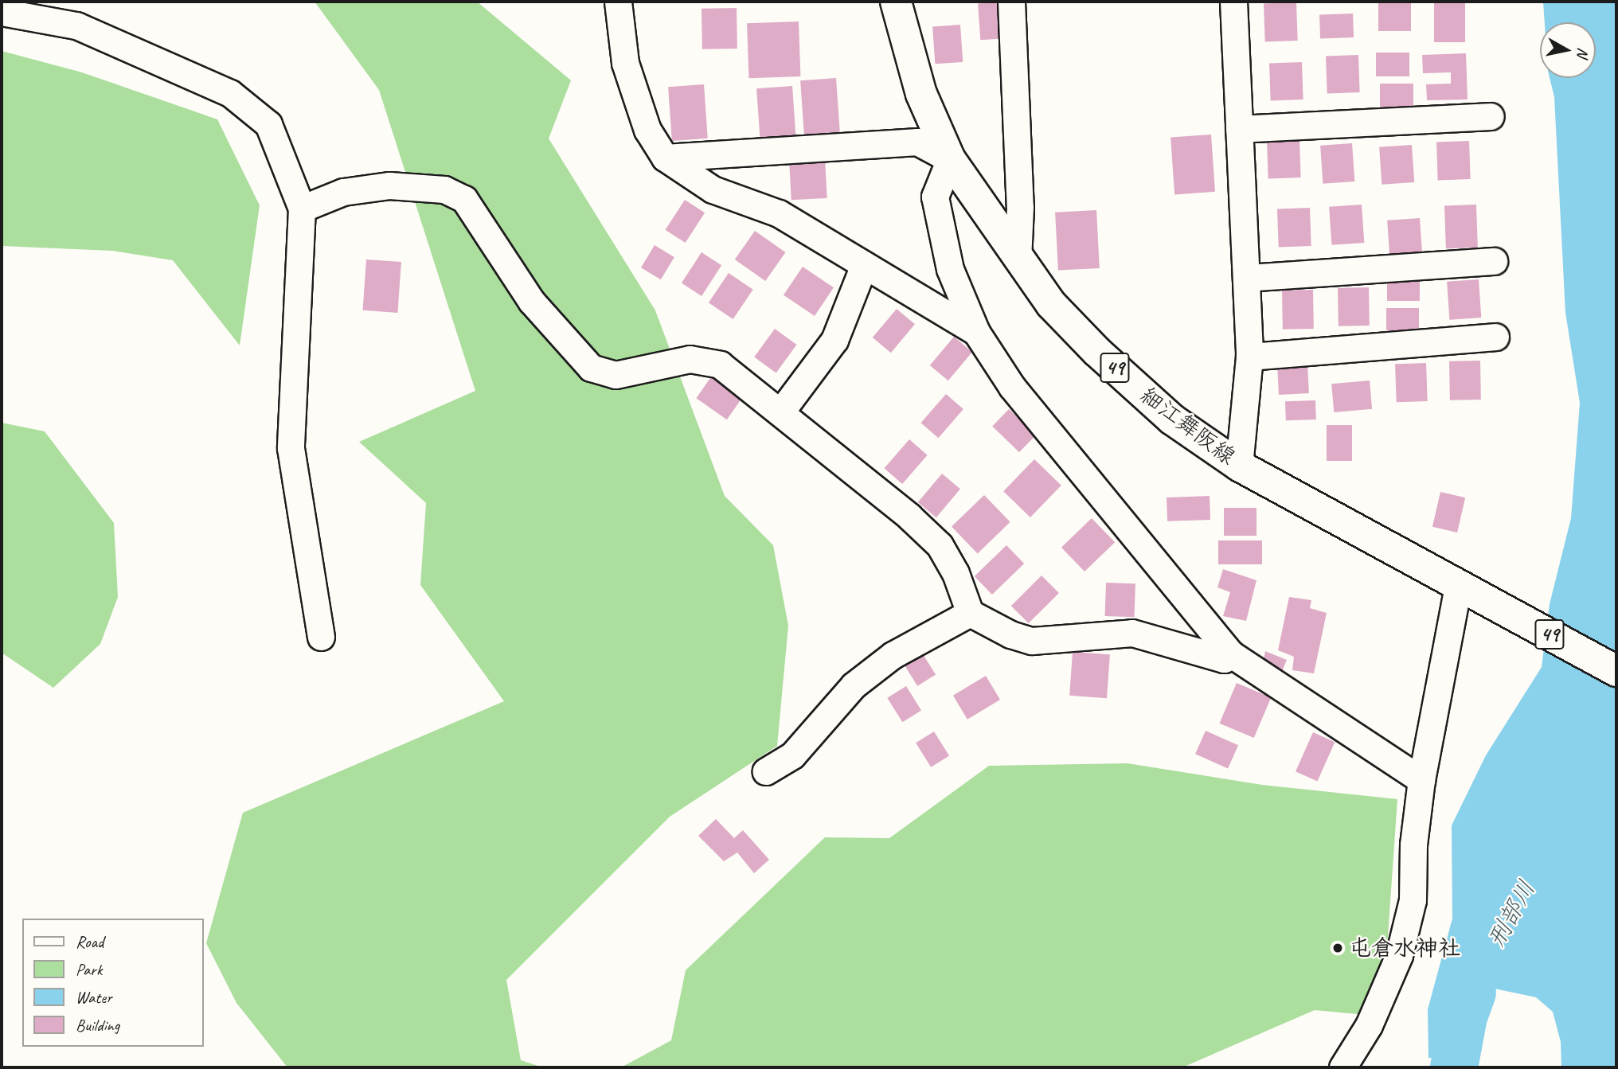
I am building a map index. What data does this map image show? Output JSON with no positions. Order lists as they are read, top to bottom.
{
  "streets": {
    "main road": ["49", "細江舞阪線"]
  },
  "water": ["刑部川"],
  "places": ["屯倉水神社"],
  "legend": [
    "Road",
    "Park",
    "Water",
    "Building"
  ],
  "north": "right"
}
